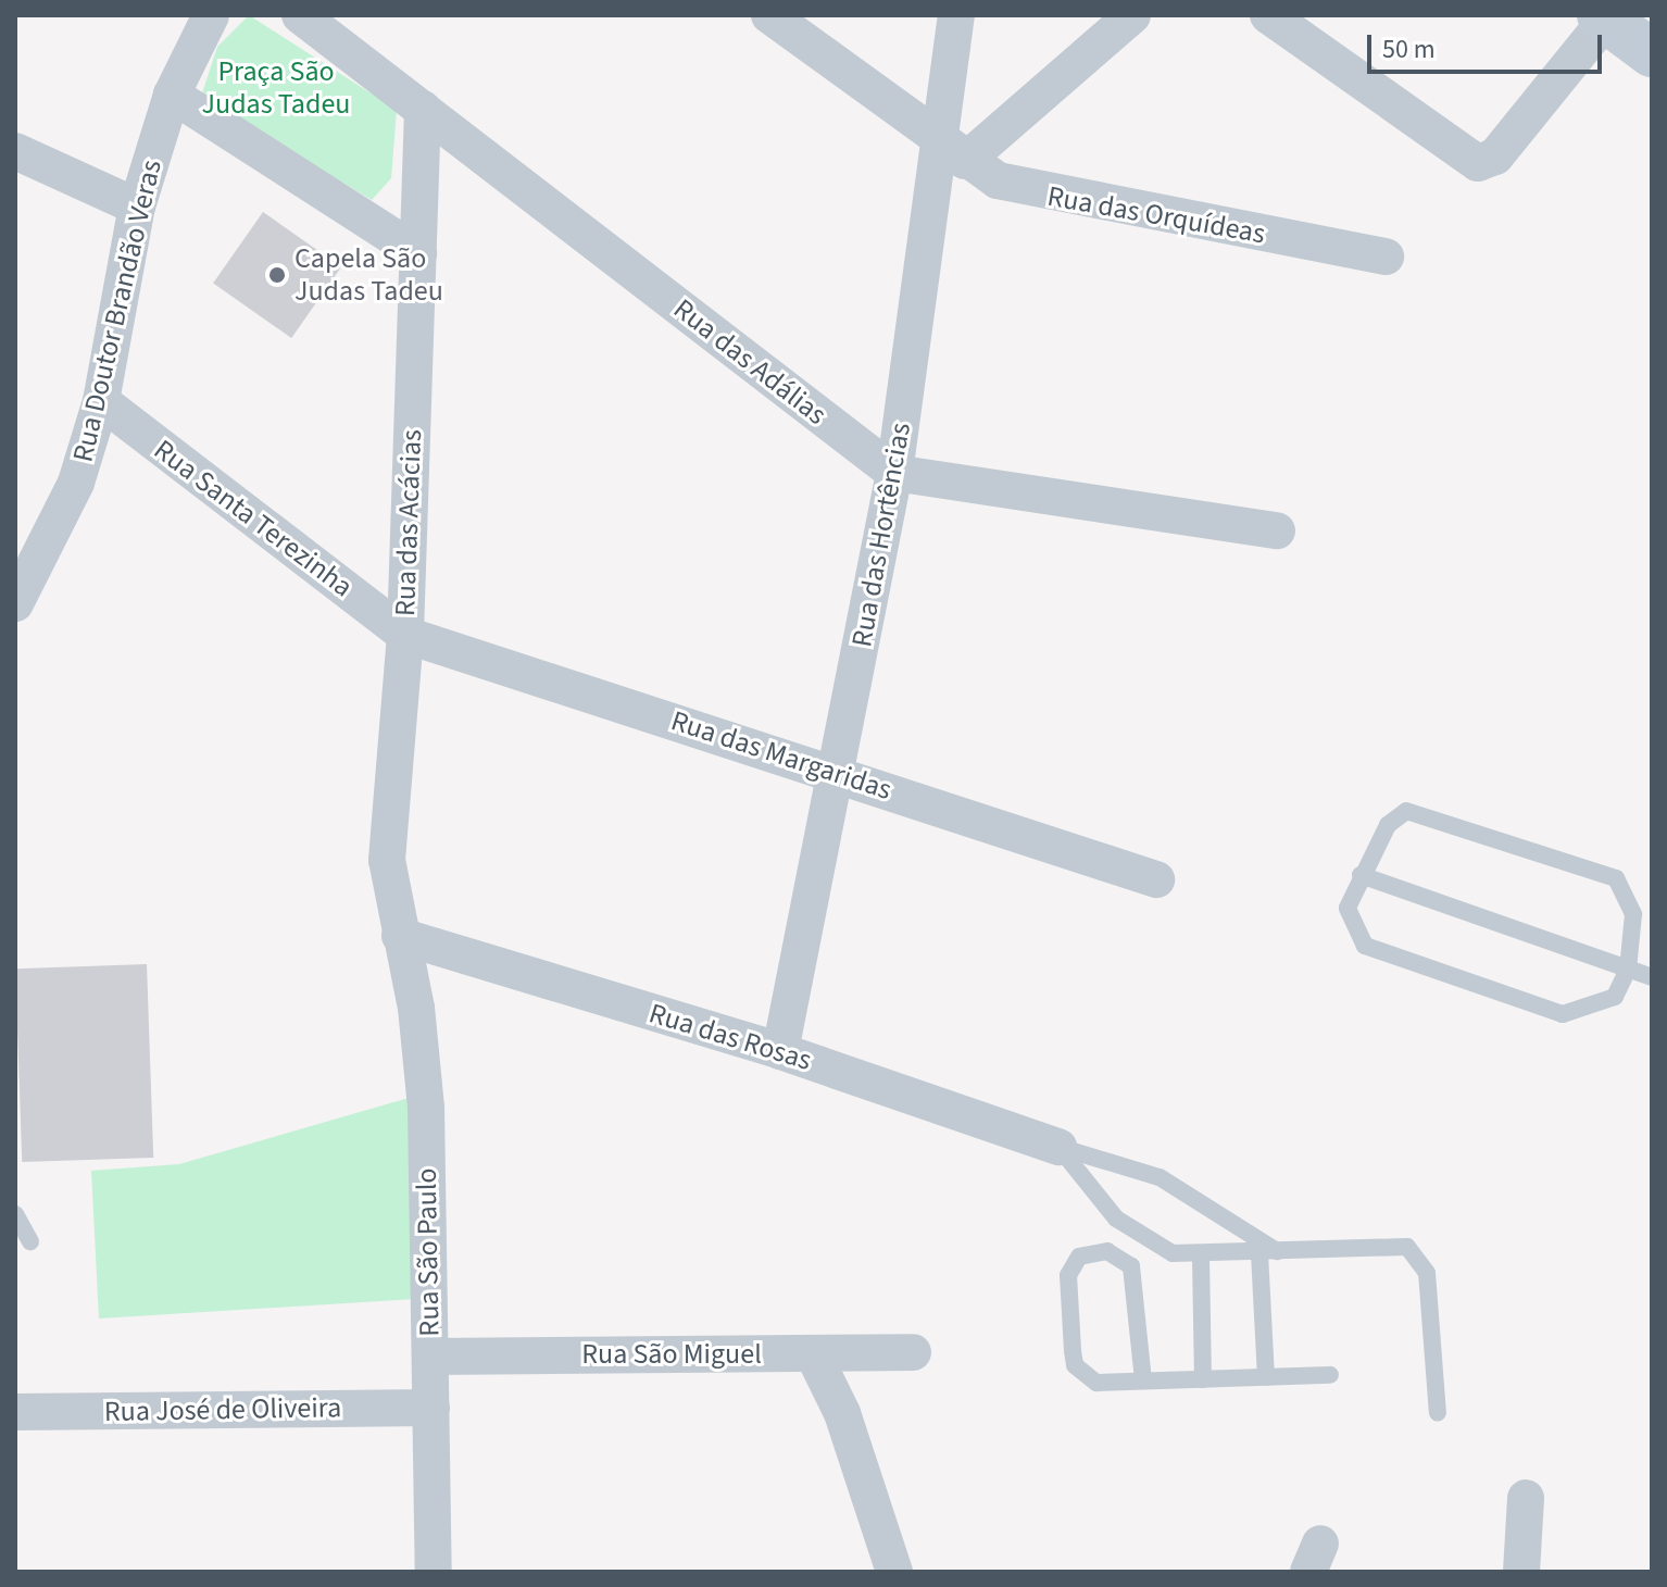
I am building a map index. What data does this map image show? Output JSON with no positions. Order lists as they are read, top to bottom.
{
  "streets": {
    "street": [
      "Rua das Orquídeas",
      "Rua Doutor Brandão Veras",
      "Rua das Adálias",
      "Rua Santa Terezinha",
      "Rua das Acácias",
      "Rua das Hortências",
      "Rua das Margaridas",
      "Rua das Rosas",
      "Rua São Paulo",
      "Rua São Miguel",
      "Rua José de Oliveira"
    ]
  },
  "crossings": [
    ["Rua das Orquídeas", "Rua das Hortências"],
    ["Rua Doutor Brandão Veras", "Rua Santa Terezinha"],
    ["Rua das Adálias", "Rua das Acácias"],
    ["Rua das Adálias", "Rua das Hortências"],
    ["Rua Santa Terezinha", "Rua das Acácias"],
    ["Rua Santa Terezinha", "Rua das Margaridas"],
    ["Rua das Acácias", "Rua das Margaridas"],
    ["Rua das Acácias", "Rua das Rosas"],
    ["Rua das Acácias", "Rua São Paulo"],
    ["Rua das Hortências", "Rua das Margaridas"],
    ["Rua das Hortências", "Rua das Rosas"],
    ["Rua das Rosas", "Rua São Paulo"],
    ["Rua São Paulo", "Rua São Miguel"],
    ["Rua São Paulo", "Rua José de Oliveira"]
  ],
  "parks": ["Praça São Judas Tadeu"],
  "places": ["Capela São Judas Tadeu"],
  "scale_bar": "50 m"
}
